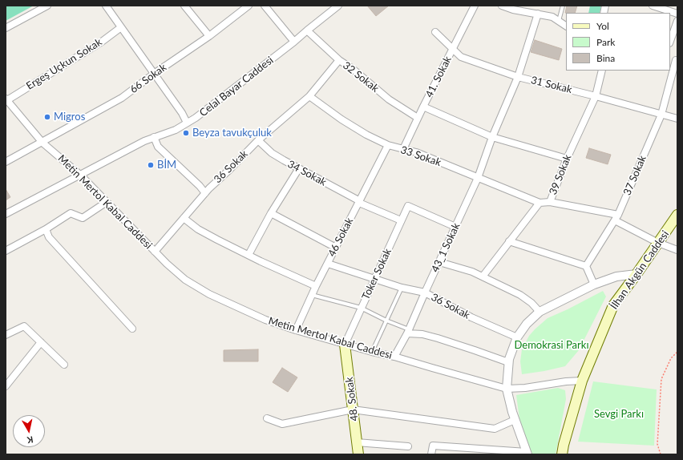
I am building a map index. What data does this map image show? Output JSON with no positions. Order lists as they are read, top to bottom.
{
  "streets": {
    "main road": ["İlhan Akgün Caddesi", "48. Sokak"],
    "street": [
      "Ergeş Uçkun Sokak",
      "32 Sokak",
      "41. Sokak",
      "66 Sokak",
      "31 Sokak",
      "Celal Bayar Caddesi",
      "33 Sokak",
      "36 Sokak",
      "34 Sokak",
      "39 Sokak",
      "37 Sokak",
      "Metin Mertol Kabal Caddesi",
      "46 Sokak",
      "43_1 Sokak",
      "Toker Sokak"
    ]
  },
  "crossings": [
    ["Ergeş Uçkun Sokak", "Metin Mertol Kabal Caddesi"],
    ["32 Sokak", "41. Sokak"],
    ["32 Sokak", "Celal Bayar Caddesi"],
    ["32 Sokak", "36 Sokak"],
    ["41. Sokak", "31 Sokak"],
    ["41. Sokak", "33 Sokak"],
    ["66 Sokak", "Metin Mertol Kabal Caddesi"],
    ["31 Sokak", "39 Sokak"],
    ["31 Sokak", "37 Sokak"],
    ["31 Sokak", "43_1 Sokak"],
    ["Celal Bayar Caddesi", "Metin Mertol Kabal Caddesi"],
    ["33 Sokak", "36 Sokak"],
    ["33 Sokak", "39 Sokak"],
    ["33 Sokak", "46 Sokak"],
    ["33 Sokak", "43_1 Sokak"],
    ["36 Sokak", "34 Sokak"],
    ["36 Sokak", "Metin Mertol Kabal Caddesi"],
    ["36 Sokak", "46 Sokak"],
    ["36 Sokak", "43_1 Sokak"],
    ["36 Sokak", "Toker Sokak"],
    ["34 Sokak", "46 Sokak"],
    ["34 Sokak", "Toker Sokak"],
    ["Metin Mertol Kabal Caddesi", "46 Sokak"],
    ["Metin Mertol Kabal Caddesi", "43_1 Sokak"],
    ["Metin Mertol Kabal Caddesi", "İlhan Akgün Caddesi"],
    ["Metin Mertol Kabal Caddesi", "Toker Sokak"],
    ["Metin Mertol Kabal Caddesi", "48. Sokak"],
    ["43_1 Sokak", "Toker Sokak"],
    ["Toker Sokak", "48. Sokak"]
  ],
  "parks": ["Demokrasi Parkı", "Sevgi Parkı"],
  "places": ["Migros", "Beyza tavukçuluk", "BİM"],
  "legend": ["Yol", "Park", "Bina"],
  "north": "bottom"
}
